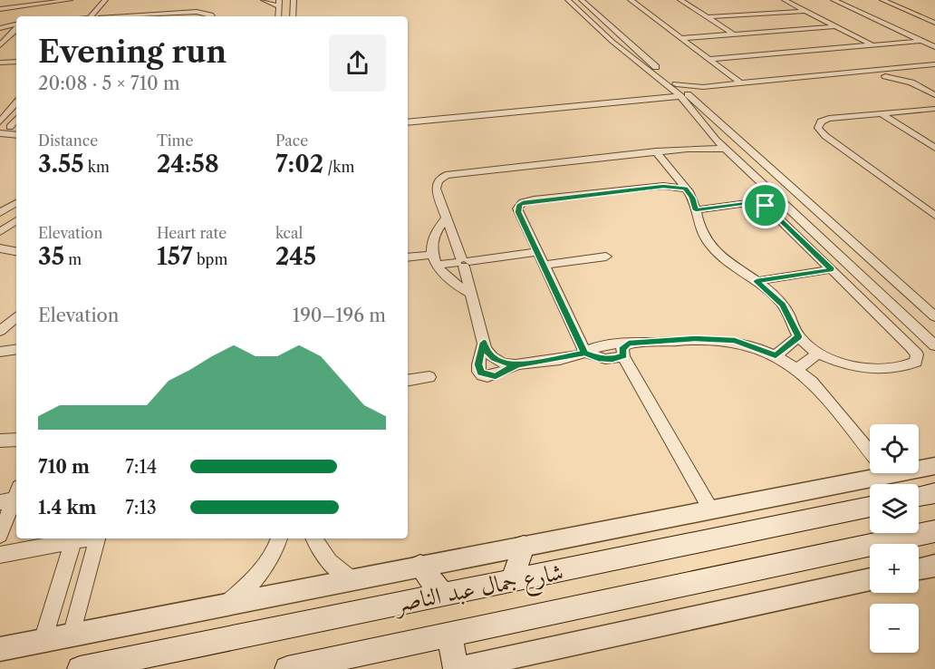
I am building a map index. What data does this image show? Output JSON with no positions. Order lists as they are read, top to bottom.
{
  "streets": {
    "main road": ["شارع جمال عبد الناصر"]
  },
  "page": {
    "heading": ["Evening run", "20:08 · 5 × 710 m"],
    "stats": [
      ["Distance", "3.55 km"],
      ["Time", "24:58"],
      ["Pace", "7:02 /km"],
      ["Elevation", "35 m"],
      ["Heart rate", "157 bpm"],
      ["kcal", "245"]
    ],
    "chart": ["Elevation", "190–196 m"],
    "map_buttons": ["+", "−"],
    "list": [
      {
        "name": "710 m",
        "note": "7:14"
      },
      {
        "name": "1.4 km",
        "note": "7:13"
      }
    ]
  }
}
